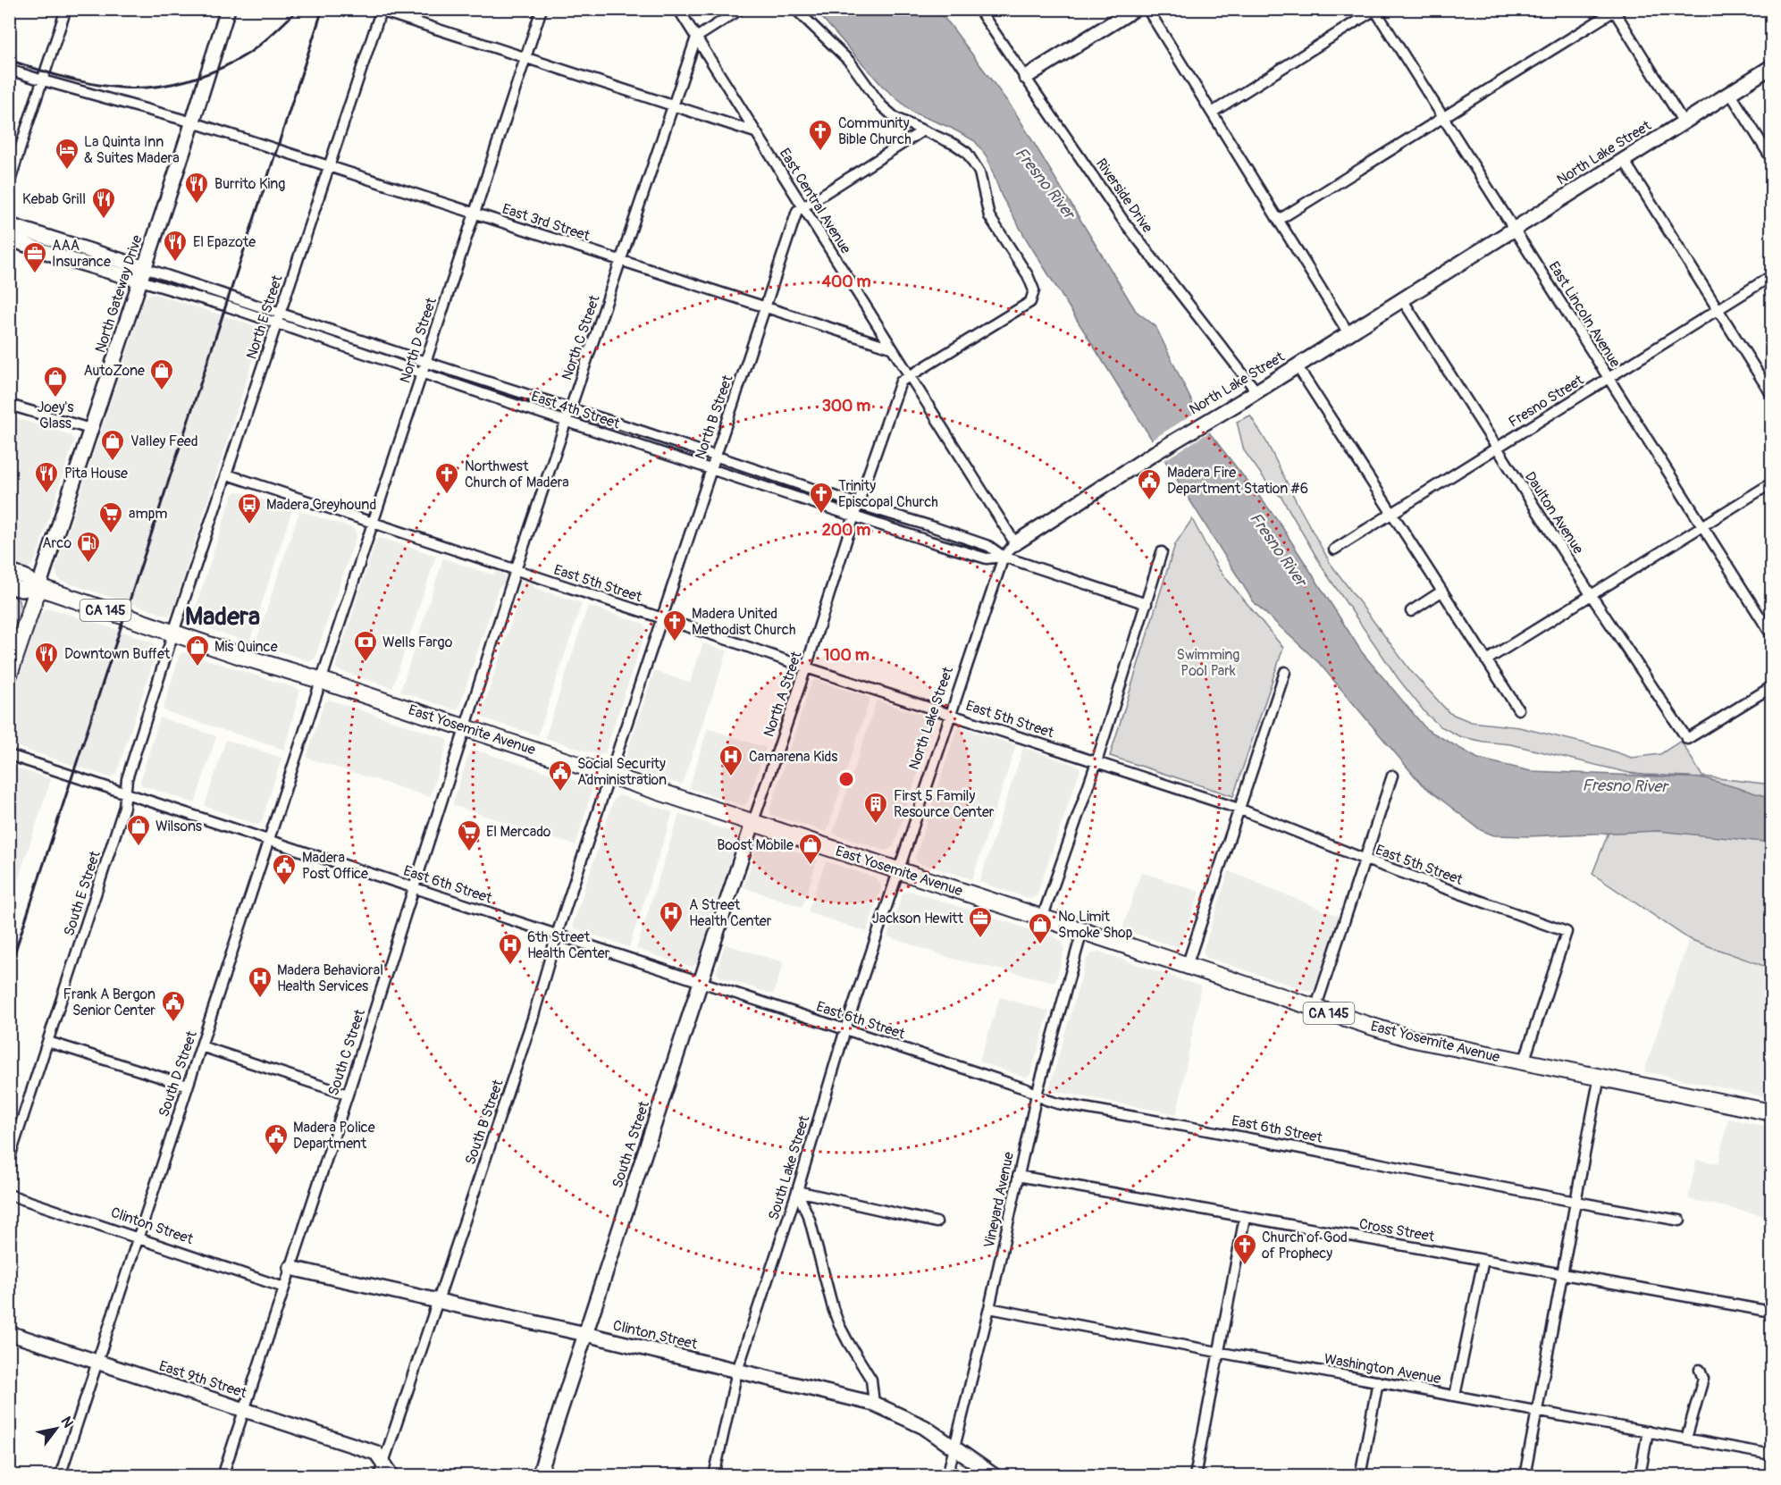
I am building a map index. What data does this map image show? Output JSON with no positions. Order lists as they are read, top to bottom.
{
  "streets": {
    "main road": ["CA 145", "East Yosemite Avenue"],
    "street": [
      "North Lake Street",
      "Riverside Drive",
      "East Central Avenue",
      "East 3rd Street",
      "North Gateway Drive",
      "East Lincoln Avenue",
      "North E Street",
      "North C Street",
      "North D Street",
      "Fresno Street",
      "East 4th Street",
      "North B Street",
      "Daulton Avenue",
      "East 5th Street",
      "North A Street",
      "East 6th Street",
      "South E Street",
      "South C Street",
      "South D Street",
      "South B Street",
      "South A Street",
      "South Lake Street",
      "Vineyard Avenue",
      "Clinton Street",
      "Cross Street",
      "Washington Avenue",
      "East 9th Street"
    ]
  },
  "crossings": [
    ["North Lake Street", "Riverside Drive"],
    ["North Lake Street", "East Central Avenue"],
    ["North Lake Street", "East Lincoln Avenue"],
    ["North Lake Street", "East 4th Street"],
    ["North Lake Street", "Daulton Avenue"],
    ["North Lake Street", "East 5th Street"],
    ["North Lake Street", "East Yosemite Avenue"],
    ["North Lake Street", "South Lake Street"],
    ["East Central Avenue", "East 3rd Street"],
    ["East Central Avenue", "North C Street"],
    ["East Central Avenue", "North B Street"],
    ["East Central Avenue", "North A Street"],
    ["East 3rd Street", "North Gateway Drive"],
    ["East 3rd Street", "North E Street"],
    ["East 3rd Street", "North C Street"],
    ["East 3rd Street", "North D Street"],
    ["East 3rd Street", "North B Street"],
    ["North Gateway Drive", "East 4th Street"],
    ["North Gateway Drive", "East Yosemite Avenue"],
    ["East Lincoln Avenue", "Fresno Street"],
    ["North E Street", "East 4th Street"],
    ["North E Street", "East 5th Street"],
    ["North E Street", "East Yosemite Avenue"],
    ["North E Street", "South E Street"],
    ["North C Street", "East 4th Street"],
    ["North C Street", "East 5th Street"],
    ["North C Street", "East Yosemite Avenue"],
    ["North C Street", "South C Street"],
    ["North D Street", "East 4th Street"],
    ["North D Street", "East 5th Street"],
    ["North D Street", "East Yosemite Avenue"],
    ["North D Street", "South D Street"],
    ["Fresno Street", "Daulton Avenue"],
    ["East 4th Street", "North B Street"],
    ["East 4th Street", "North A Street"],
    ["North B Street", "East 5th Street"],
    ["North B Street", "East Yosemite Avenue"],
    ["North B Street", "South B Street"],
    ["East 5th Street", "North A Street"],
    ["East 5th Street", "East Yosemite Avenue"],
    ["North A Street", "East Yosemite Avenue"],
    ["North A Street", "South A Street"],
    ["East Yosemite Avenue", "South E Street"],
    ["East Yosemite Avenue", "South C Street"],
    ["East Yosemite Avenue", "South D Street"],
    ["East Yosemite Avenue", "South B Street"],
    ["East Yosemite Avenue", "South A Street"],
    ["East Yosemite Avenue", "South Lake Street"],
    ["East Yosemite Avenue", "Vineyard Avenue"],
    ["East 6th Street", "South E Street"],
    ["East 6th Street", "South C Street"],
    ["East 6th Street", "South D Street"],
    ["East 6th Street", "South B Street"],
    ["East 6th Street", "South A Street"],
    ["East 6th Street", "South Lake Street"],
    ["East 6th Street", "Vineyard Avenue"],
    ["South C Street", "Clinton Street"],
    ["South C Street", "East 9th Street"],
    ["South D Street", "Clinton Street"],
    ["South D Street", "East 9th Street"],
    ["South B Street", "Clinton Street"],
    ["South B Street", "East 9th Street"],
    ["South A Street", "Clinton Street"],
    ["South Lake Street", "Clinton Street"],
    ["Vineyard Avenue", "Clinton Street"],
    ["Vineyard Avenue", "Cross Street"],
    ["Vineyard Avenue", "Washington Avenue"]
  ],
  "districts": ["Madera"],
  "water": ["Fresno River"],
  "parks": ["Swimming Pool Park"],
  "places": {
    "church": [
      "Community Bible Church",
      "Northwest Church of Madera",
      "Trinity Episcopal Church",
      "Madera United Methodist Church",
      "Church of God of Prophecy"
    ],
    "hotel": ["La Quinta Inn & Suites Madera"],
    "restaurant": [
      "Burrito King",
      "Kebab Grill",
      "El Epazote",
      "Pita House",
      "Downtown Buffet"
    ],
    "office": ["AAA Insurance", "Jackson Hewitt"],
    "shop": [
      "AutoZone",
      "Joey's Glass",
      "Valley Feed",
      "Mis Quince",
      "Wilsons",
      "Boost Mobile",
      "No Limit Smoke Shop"
    ],
    "public building": [
      "Madera Fire Department Station #6",
      "Social Security Administration",
      "Madera Post Office",
      "Frank A Bergon Senior Center",
      "Madera Police Department"
    ],
    "bus stop": ["Madera Greyhound"],
    "supermarket": ["ampm", "El Mercado"],
    "fuel station": ["Arco"],
    "bank": ["Wells Fargo"],
    "hospital": [
      "Camarena Kids",
      "A Street Health Center",
      "6th Street Health Center",
      "Madera Behavioral Health Services"
    ],
    "building": ["First 5 Family Resource Center"]
  },
  "north": "top right",
  "rings": [
    "400 m",
    "300 m",
    "200 m",
    "100 m"
  ]
}
